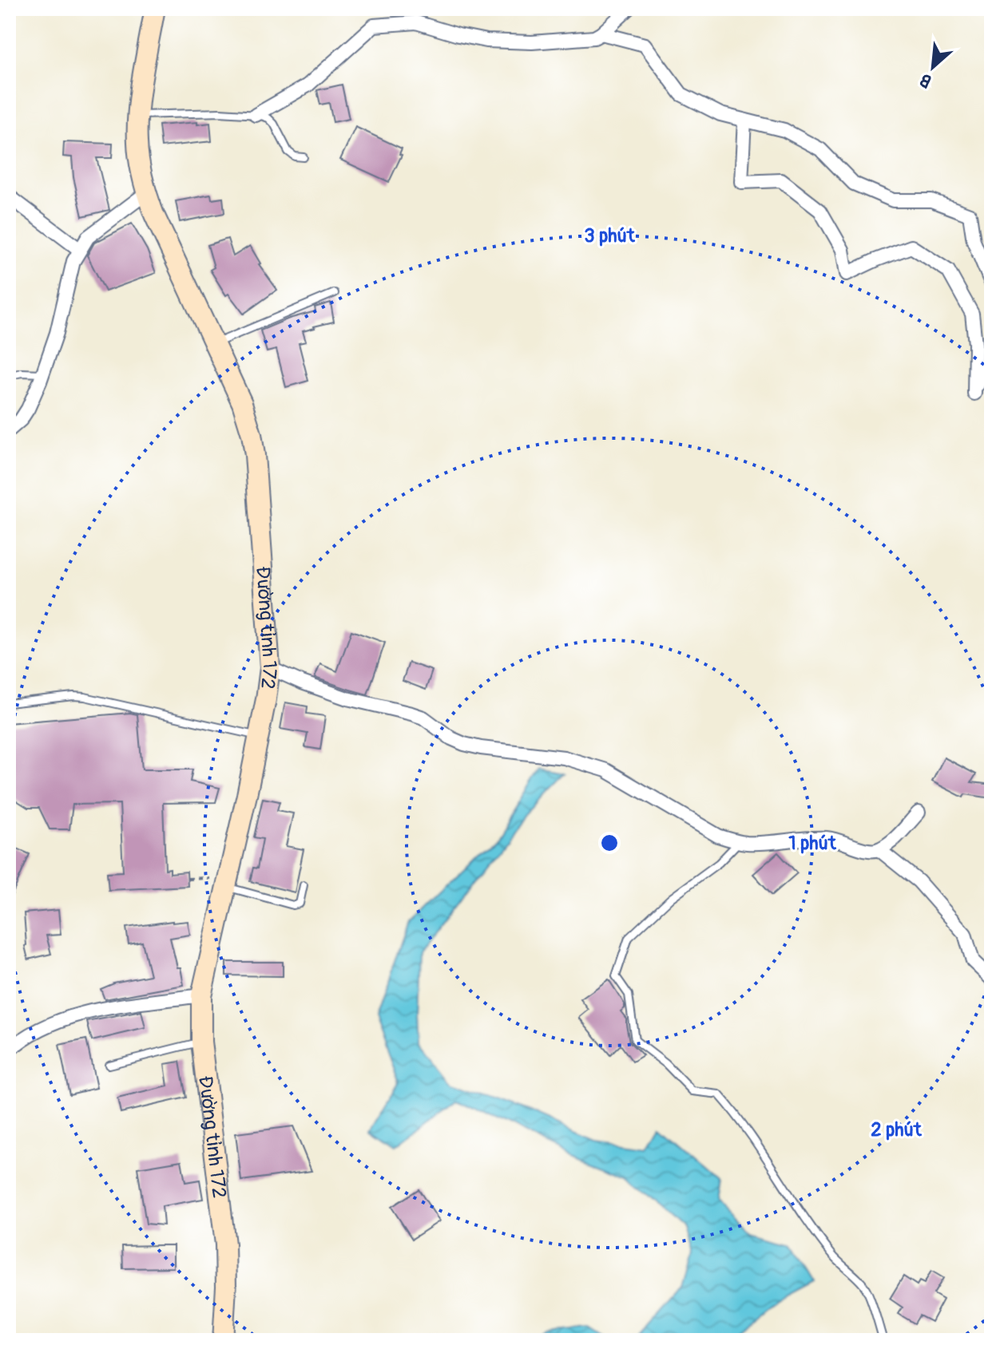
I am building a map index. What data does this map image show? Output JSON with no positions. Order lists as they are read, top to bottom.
{
  "streets": {
    "main road": ["Đường tỉnh 172"]
  },
  "north": "bottom left",
  "rings": ["3 phút", "1 phút", "2 phút"]
}
